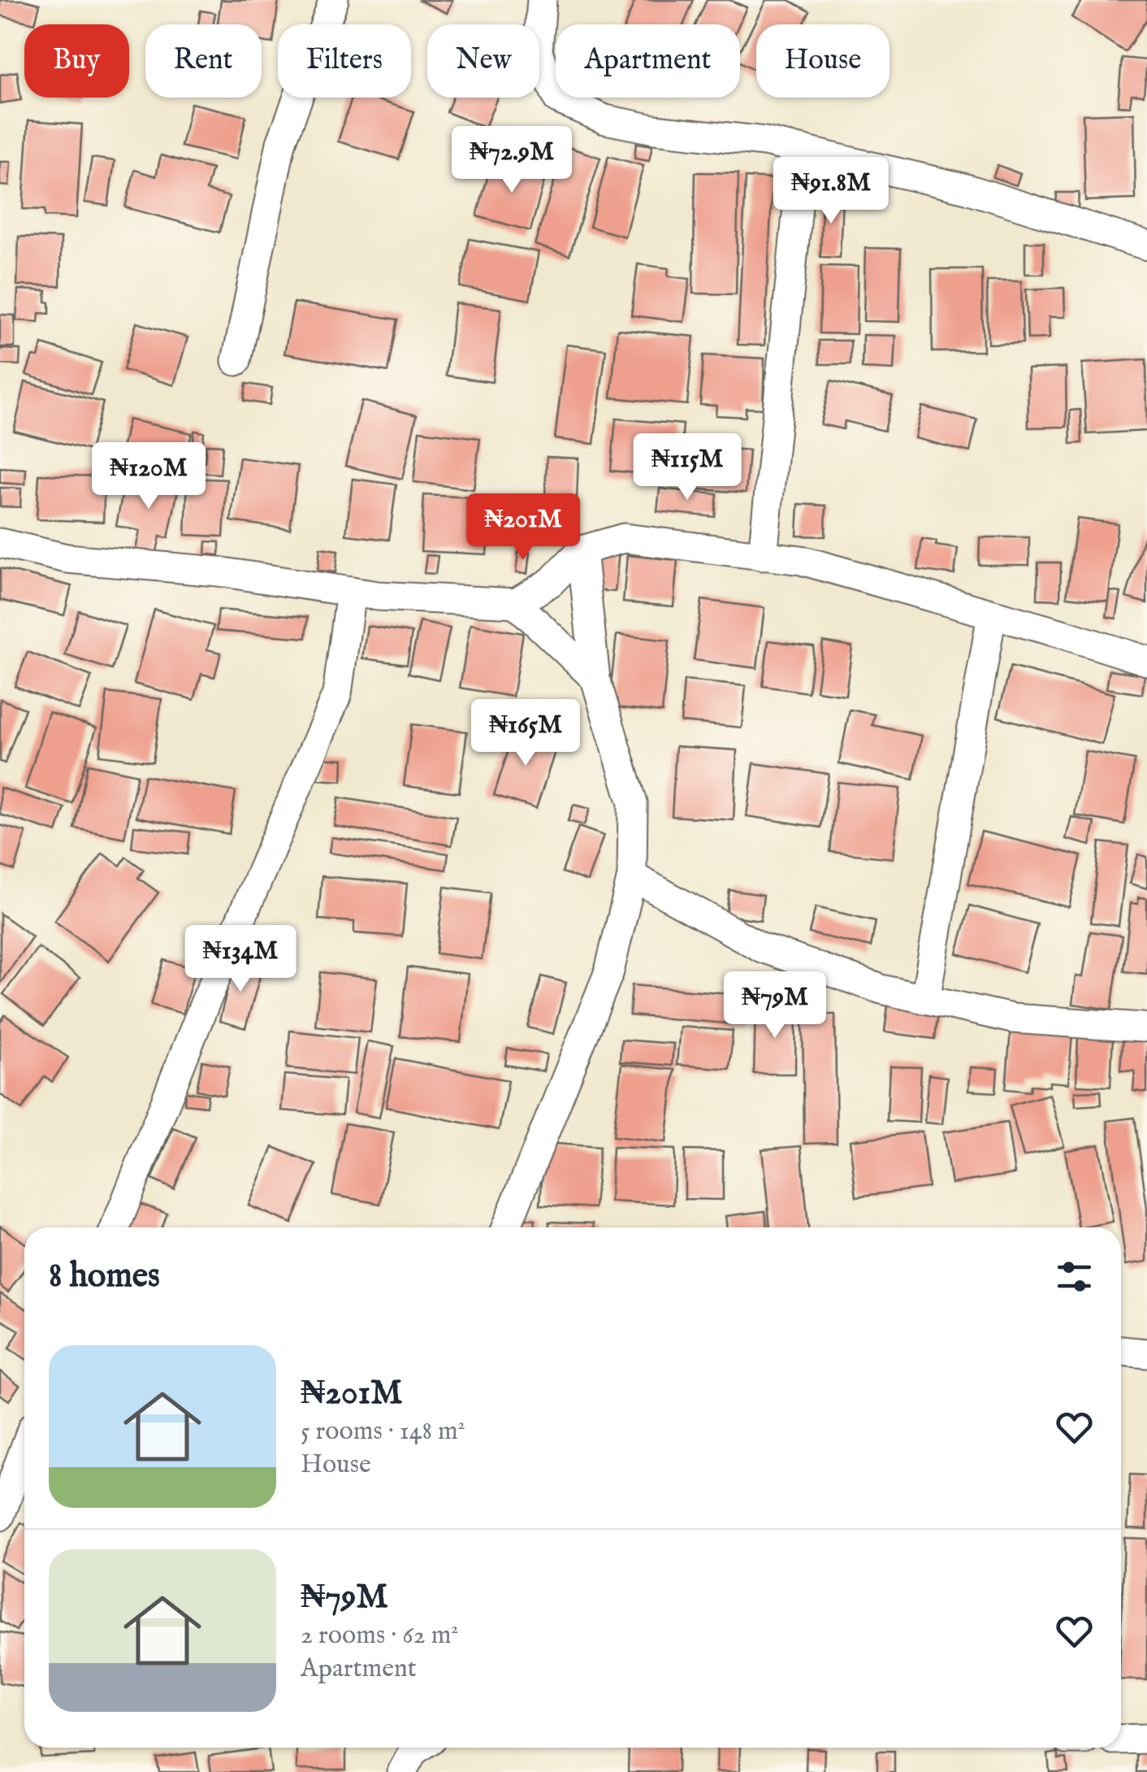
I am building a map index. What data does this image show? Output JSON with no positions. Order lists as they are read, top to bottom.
{
  "page": {
    "chip": [
      "Buy",
      "Rent",
      "Filters",
      "New",
      "Apartment",
      "House"
    ],
    "price": [
      "₦72.9M",
      "₦91.8M",
      "₦115M",
      "₦120M",
      "₦201M",
      "₦165M",
      "₦134M",
      "₦79M"
    ],
    "heading": "8 homes",
    "list": [
      {
        "name": "₦201M",
        "note": "5 rooms · 148 m² · House"
      },
      {
        "name": "₦79M",
        "note": "2 rooms · 62 m² · Apartment"
      }
    ]
  }
}
